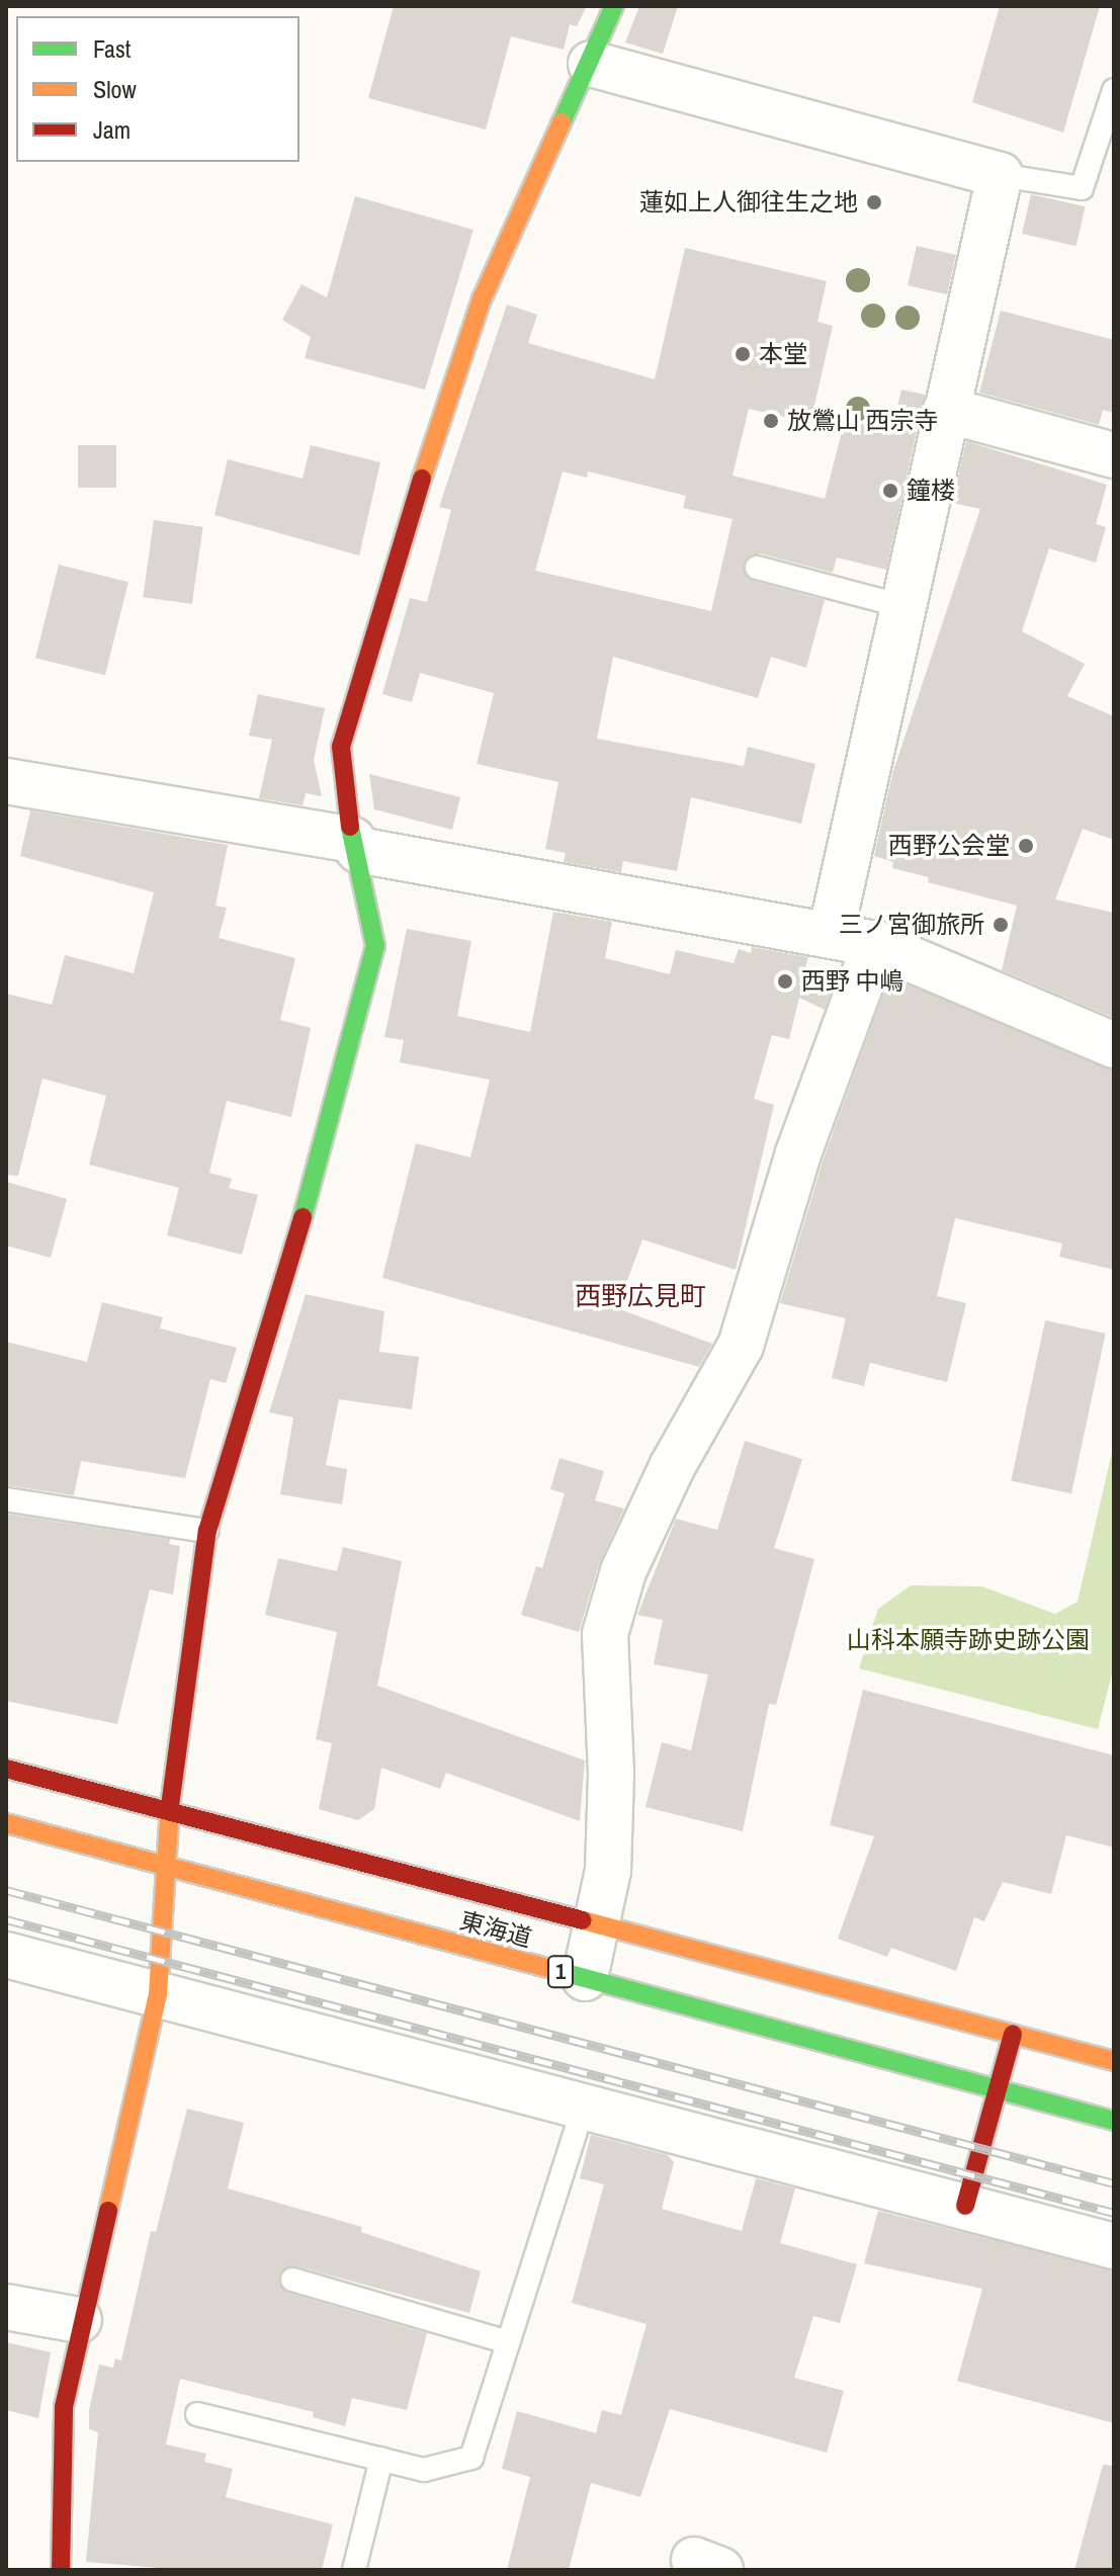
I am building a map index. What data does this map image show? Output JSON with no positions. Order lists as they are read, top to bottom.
{
  "streets": {
    "main road": ["東海道", "1"]
  },
  "districts": ["西野広見町"],
  "parks": ["山科本願寺跡史跡公園"],
  "places": [
    "蓮如上人御往生之地",
    "本堂",
    "放鶯山 西宗寺",
    "鐘楼",
    "西野公会堂",
    "三ノ宮御旅所",
    "西野 中嶋"
  ],
  "legend": ["Fast", "Slow", "Jam"]
}
